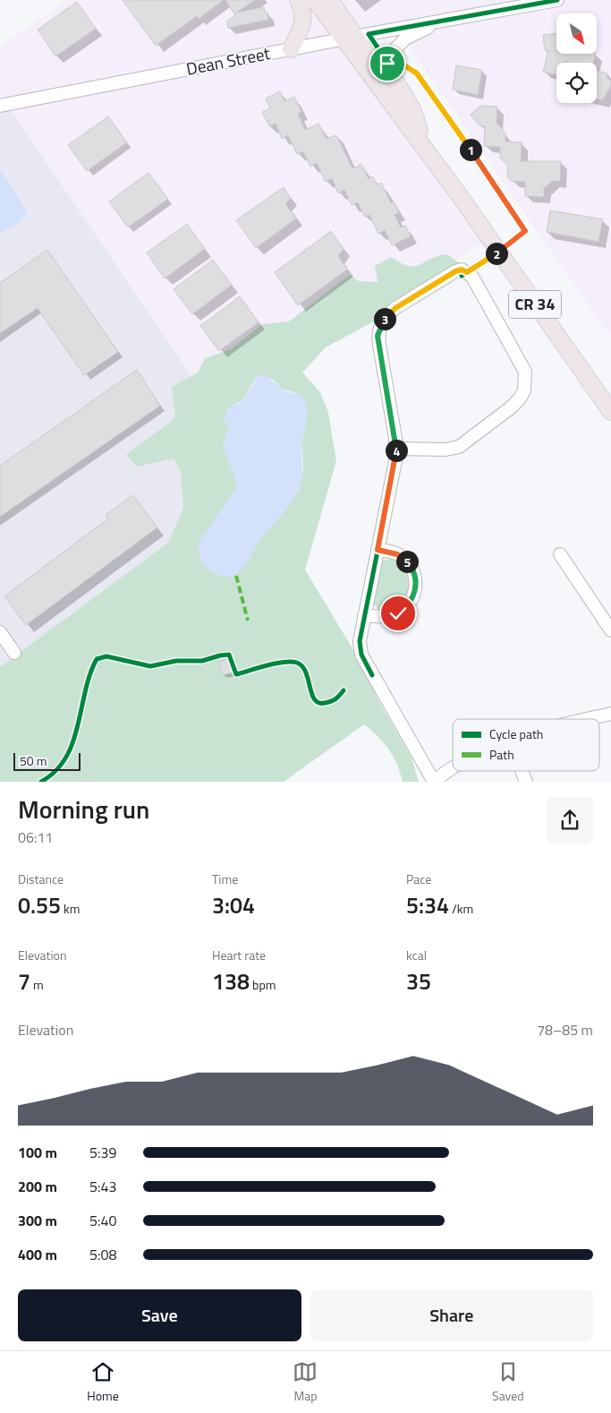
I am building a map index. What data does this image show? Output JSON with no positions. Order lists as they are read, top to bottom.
{
  "streets": {
    "main road": ["CR 34"],
    "street": ["Dean Street"]
  },
  "crossings": [
    ["Dean Street", "CR 34"]
  ],
  "legend": ["Cycle path", "Path"],
  "scale_bar": "50 m",
  "north": "bottom right",
  "page": {
    "pins": [
      "1",
      "2",
      "3",
      "4",
      "5"
    ],
    "scale": "50 m",
    "heading": ["Morning run", "06:11"],
    "stats": [
      ["Distance", "0.55 km"],
      ["Time", "3:04"],
      ["Pace", "5:34 /km"],
      ["Elevation", "7 m"],
      ["Heart rate", "138 bpm"],
      ["kcal", "35"]
    ],
    "chart": ["Elevation", "78–85 m"],
    "list": [
      {
        "name": "100 m",
        "note": "5:39"
      },
      {
        "name": "200 m",
        "note": "5:43"
      },
      {
        "name": "300 m",
        "note": "5:40"
      },
      {
        "name": "400 m",
        "note": "5:08"
      }
    ],
    "buttons": ["Save", "Share"],
    "tabs": ["Home", "Map", "Saved"]
  }
}
